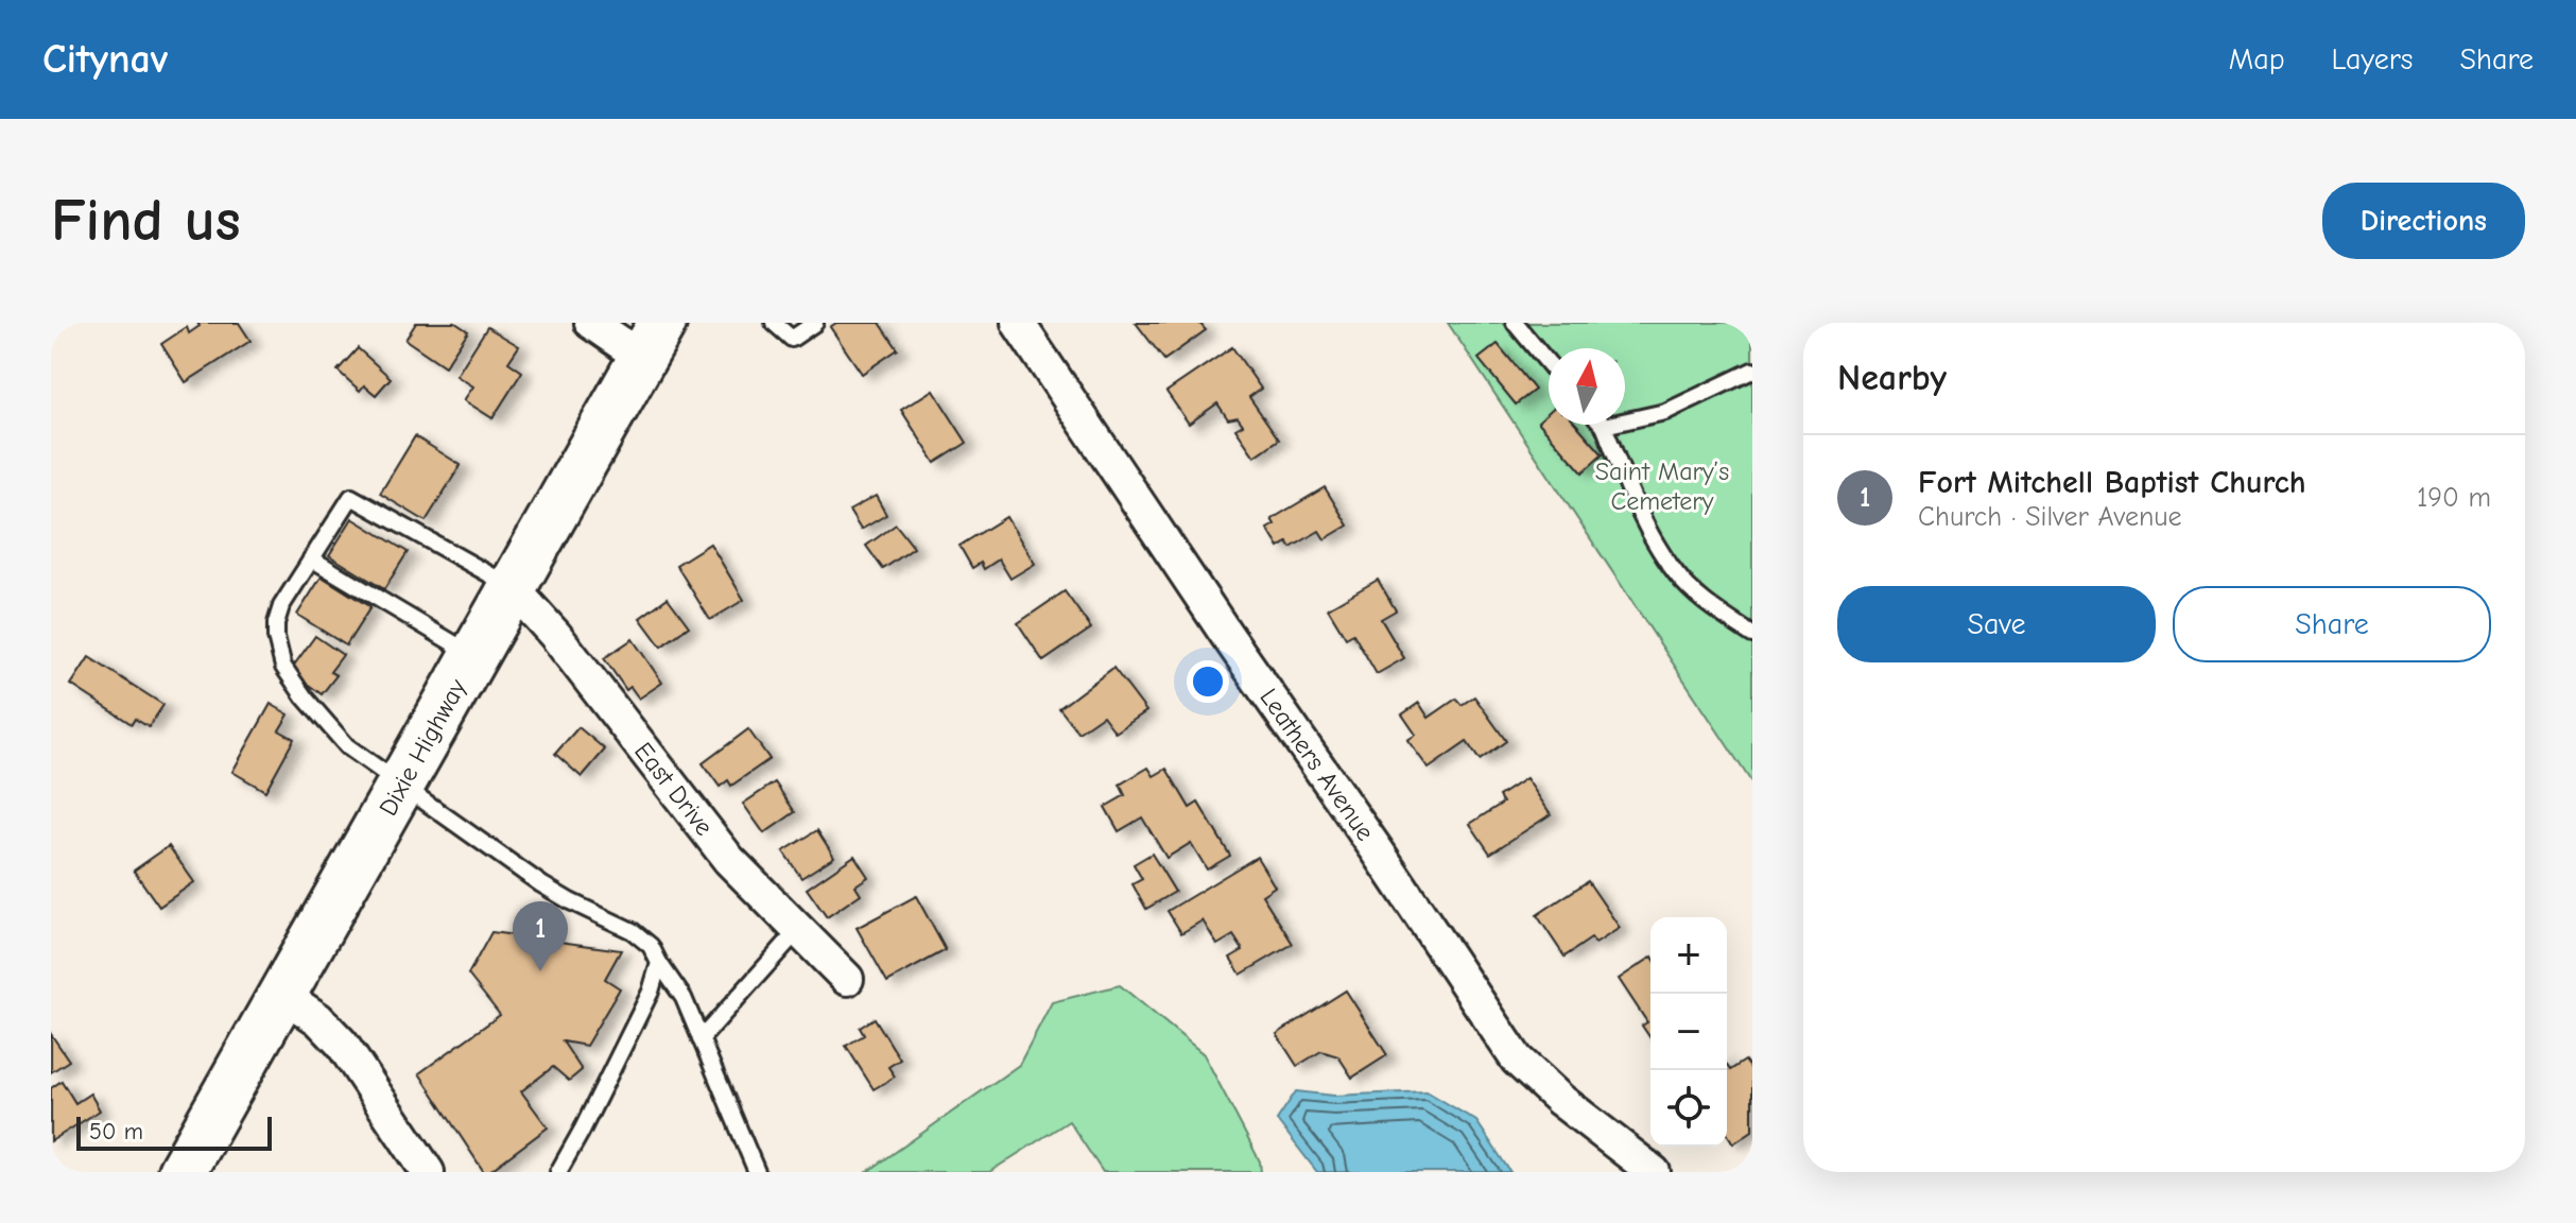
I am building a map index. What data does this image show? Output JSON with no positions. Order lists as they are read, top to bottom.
{
  "streets": {
    "main road": ["Dixie Highway"],
    "street": ["Leathers Avenue", "East Drive"]
  },
  "crossings": [
    ["Dixie Highway", "East Drive"]
  ],
  "parks": ["Saint Mary’s Cemetery"],
  "scale_bar": "50 m",
  "north": "top",
  "page": {
    "header": "Citynav",
    "nav": ["Map", "Layers", "Share"],
    "buttons": [
      "Directions",
      ["Save", "Share"]
    ],
    "title": "Find us",
    "heading": "Nearby",
    "list": [
      {
        "mark": "1",
        "name": "Fort Mitchell Baptist Church",
        "note": "Church · Silver Avenue",
        "value": "190 m"
      }
    ],
    "pins": "1",
    "map_buttons": ["+", "−"],
    "scale": "50 m"
  }
}
